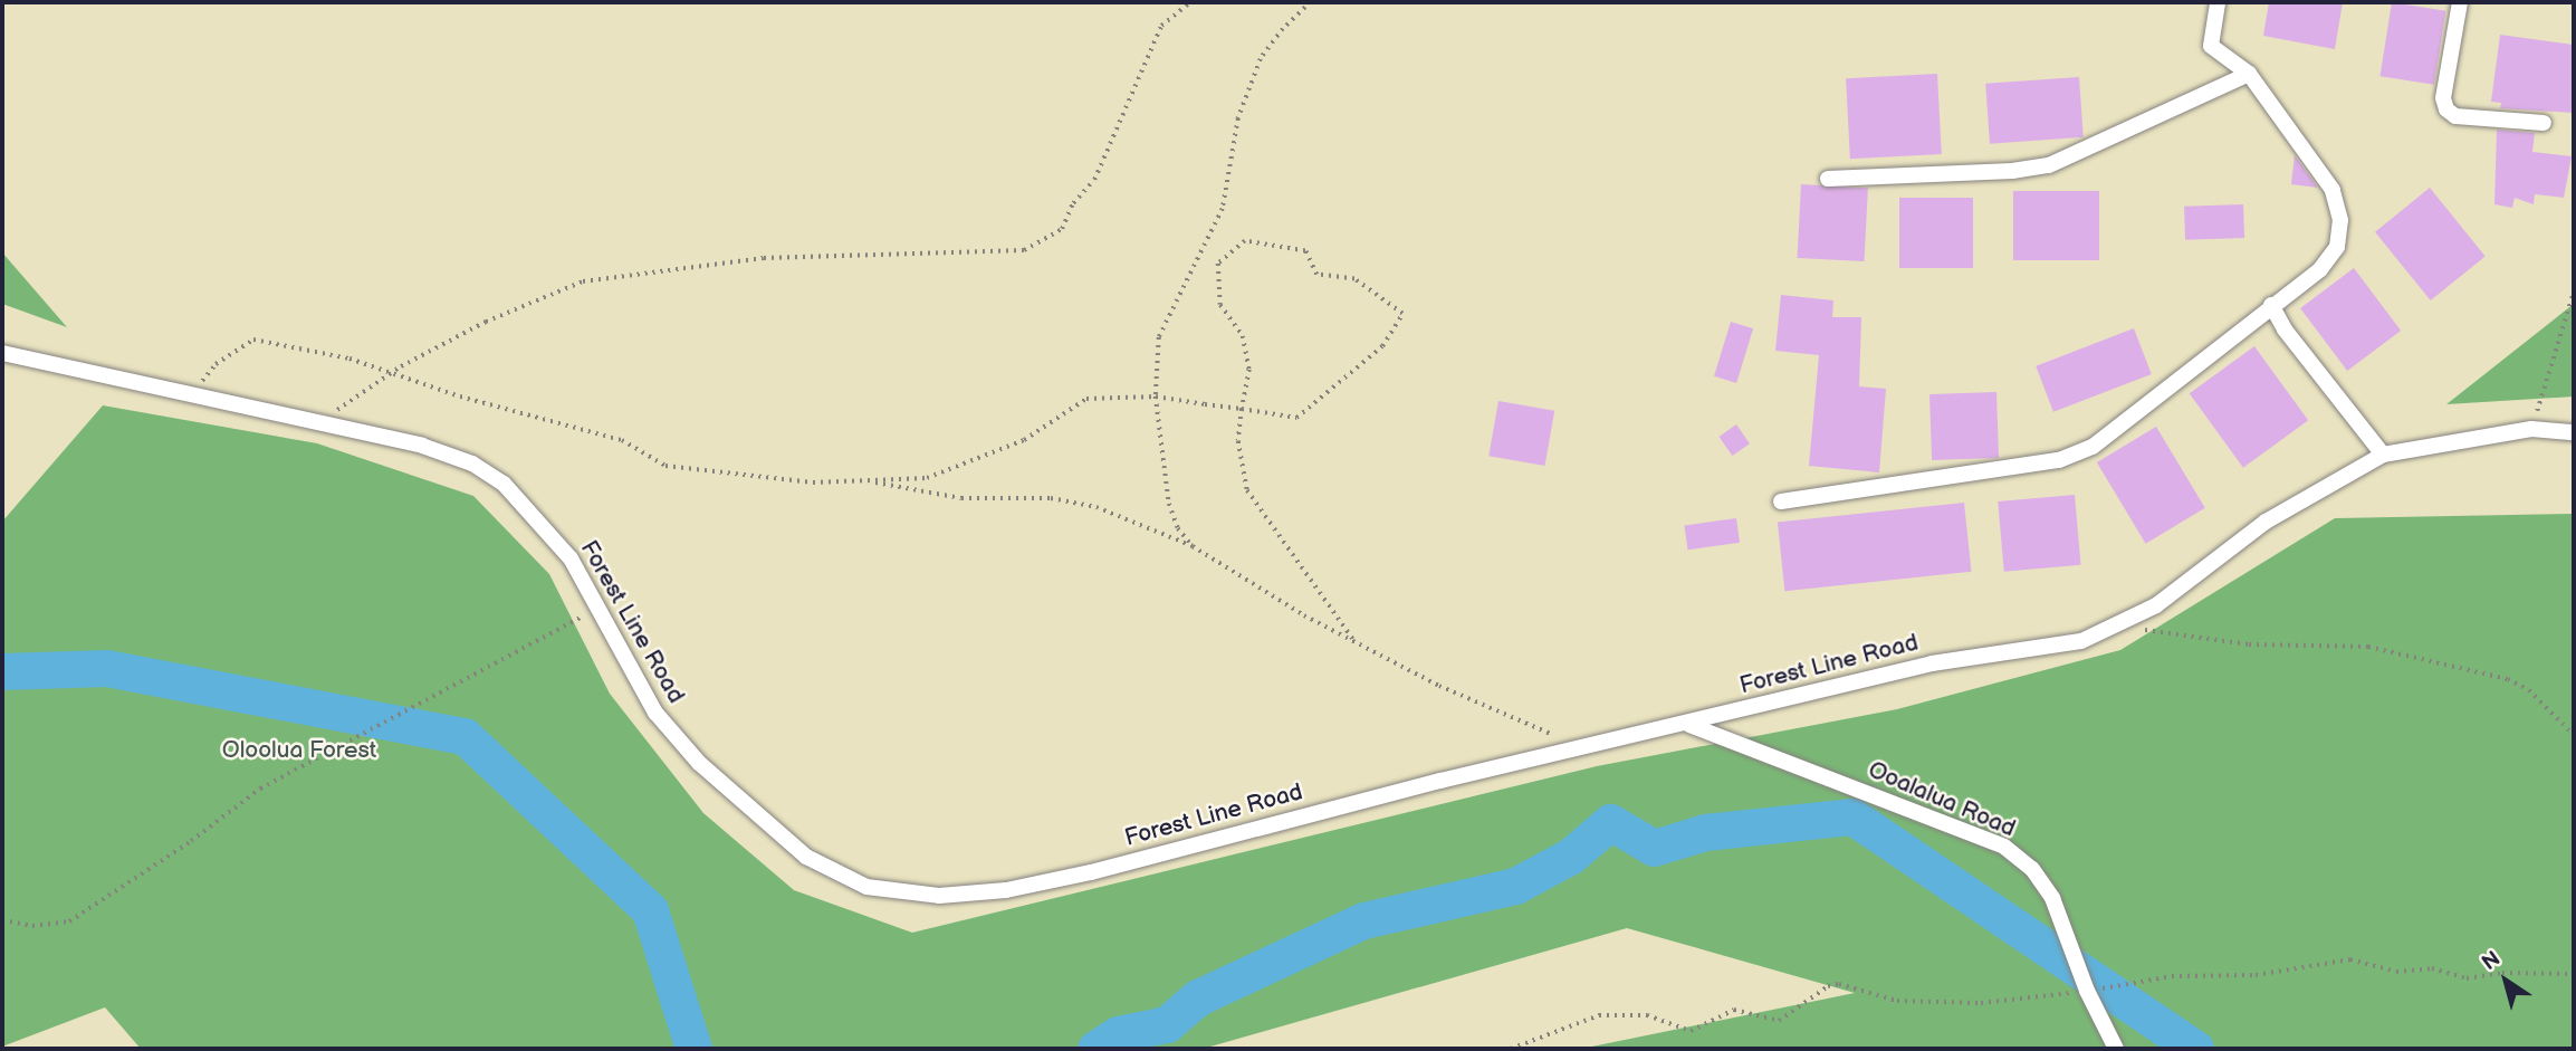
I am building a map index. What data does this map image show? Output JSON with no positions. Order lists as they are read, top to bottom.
{
  "streets": {
    "street": ["Forest Line Road", "Ooalalua Road"]
  },
  "crossings": [
    ["Forest Line Road", "Ooalalua Road"]
  ],
  "parks": ["Oloolua Forest"],
  "north": "top left"
}
